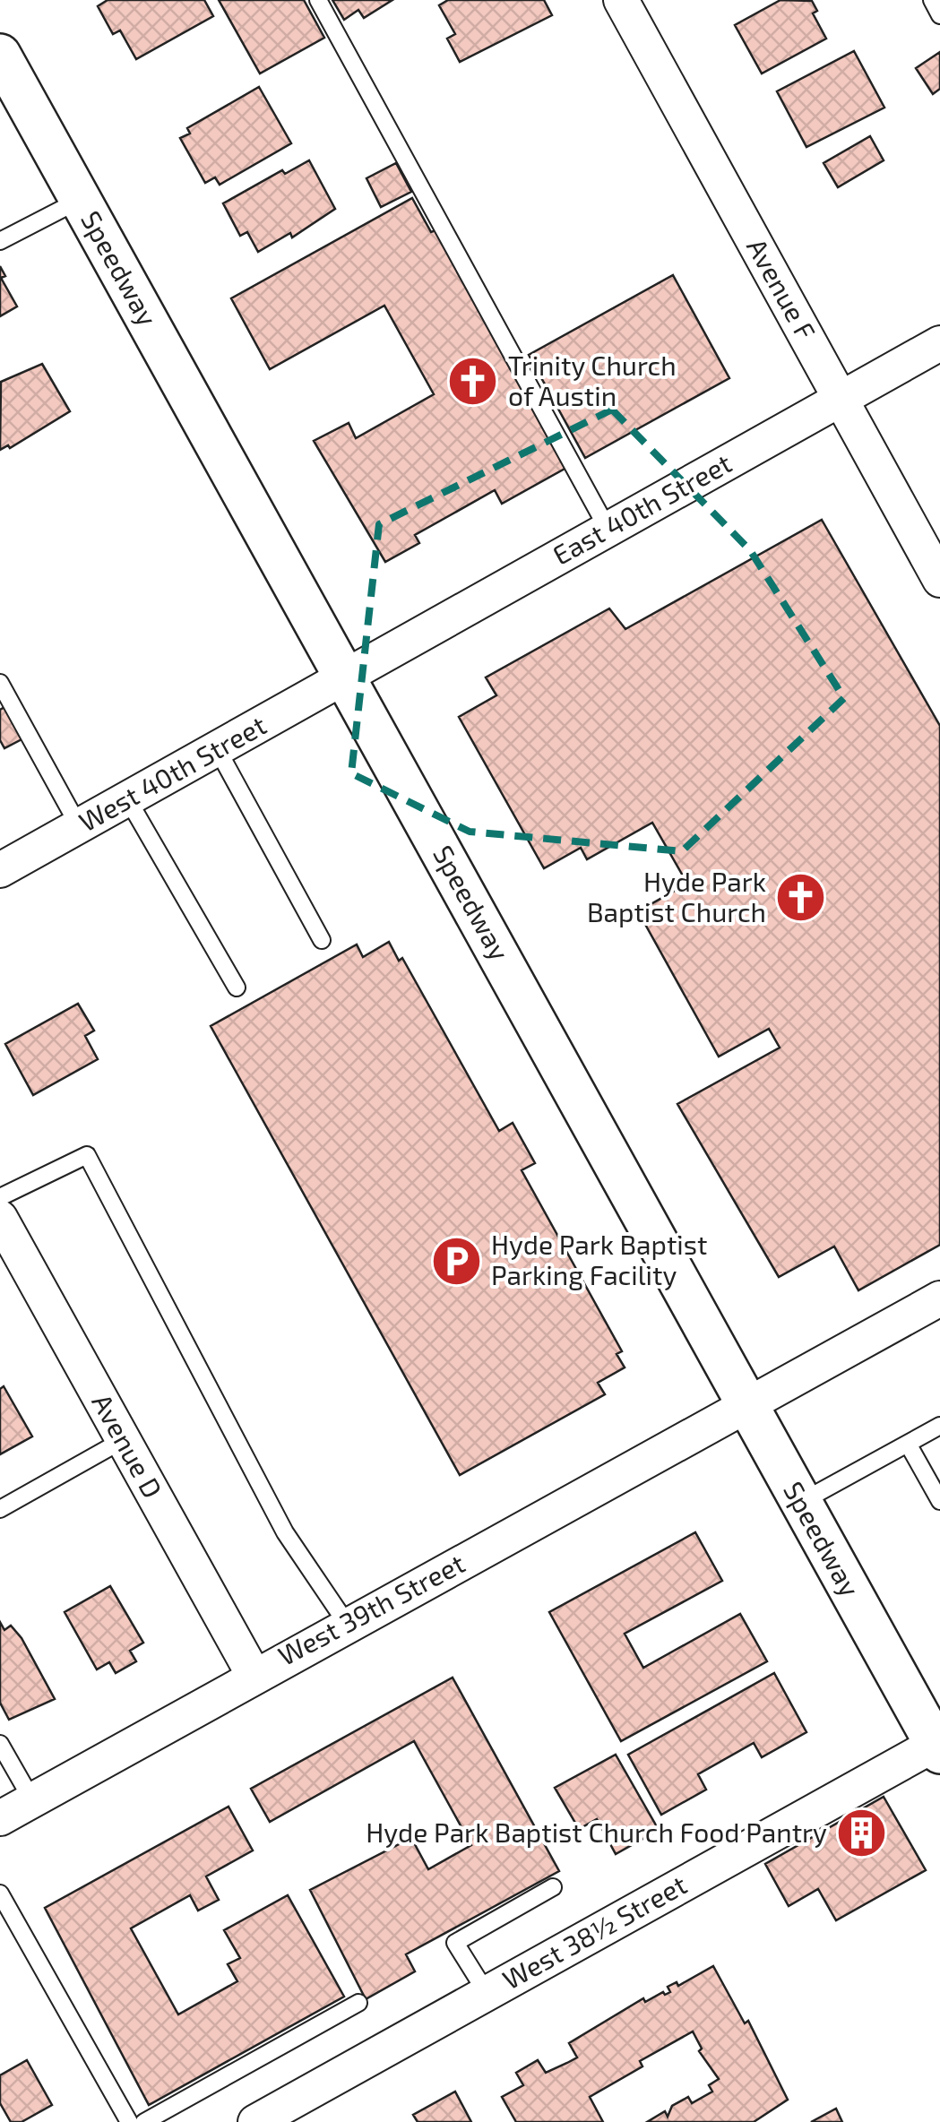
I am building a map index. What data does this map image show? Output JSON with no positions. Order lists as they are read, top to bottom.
{
  "streets": {
    "street": [
      "Speedway",
      "Avenue F",
      "East 40th Street",
      "West 40th Street",
      "Avenue D",
      "West 39th Street",
      "West 38½ Street"
    ]
  },
  "crossings": [
    ["Speedway", "East 40th Street"],
    ["Speedway", "West 40th Street"],
    ["Speedway", "West 39th Street"],
    ["Speedway", "West 38½ Street"],
    ["Avenue F", "East 40th Street"],
    ["East 40th Street", "West 40th Street"],
    ["Avenue D", "West 39th Street"]
  ],
  "places": {
    "church": ["Trinity Church of Austin", "Hyde Park Baptist Church"],
    "parking": ["Hyde Park Baptist Parking Facility"],
    "building": ["Hyde Park Baptist Church Food Pantry"]
  }
}
